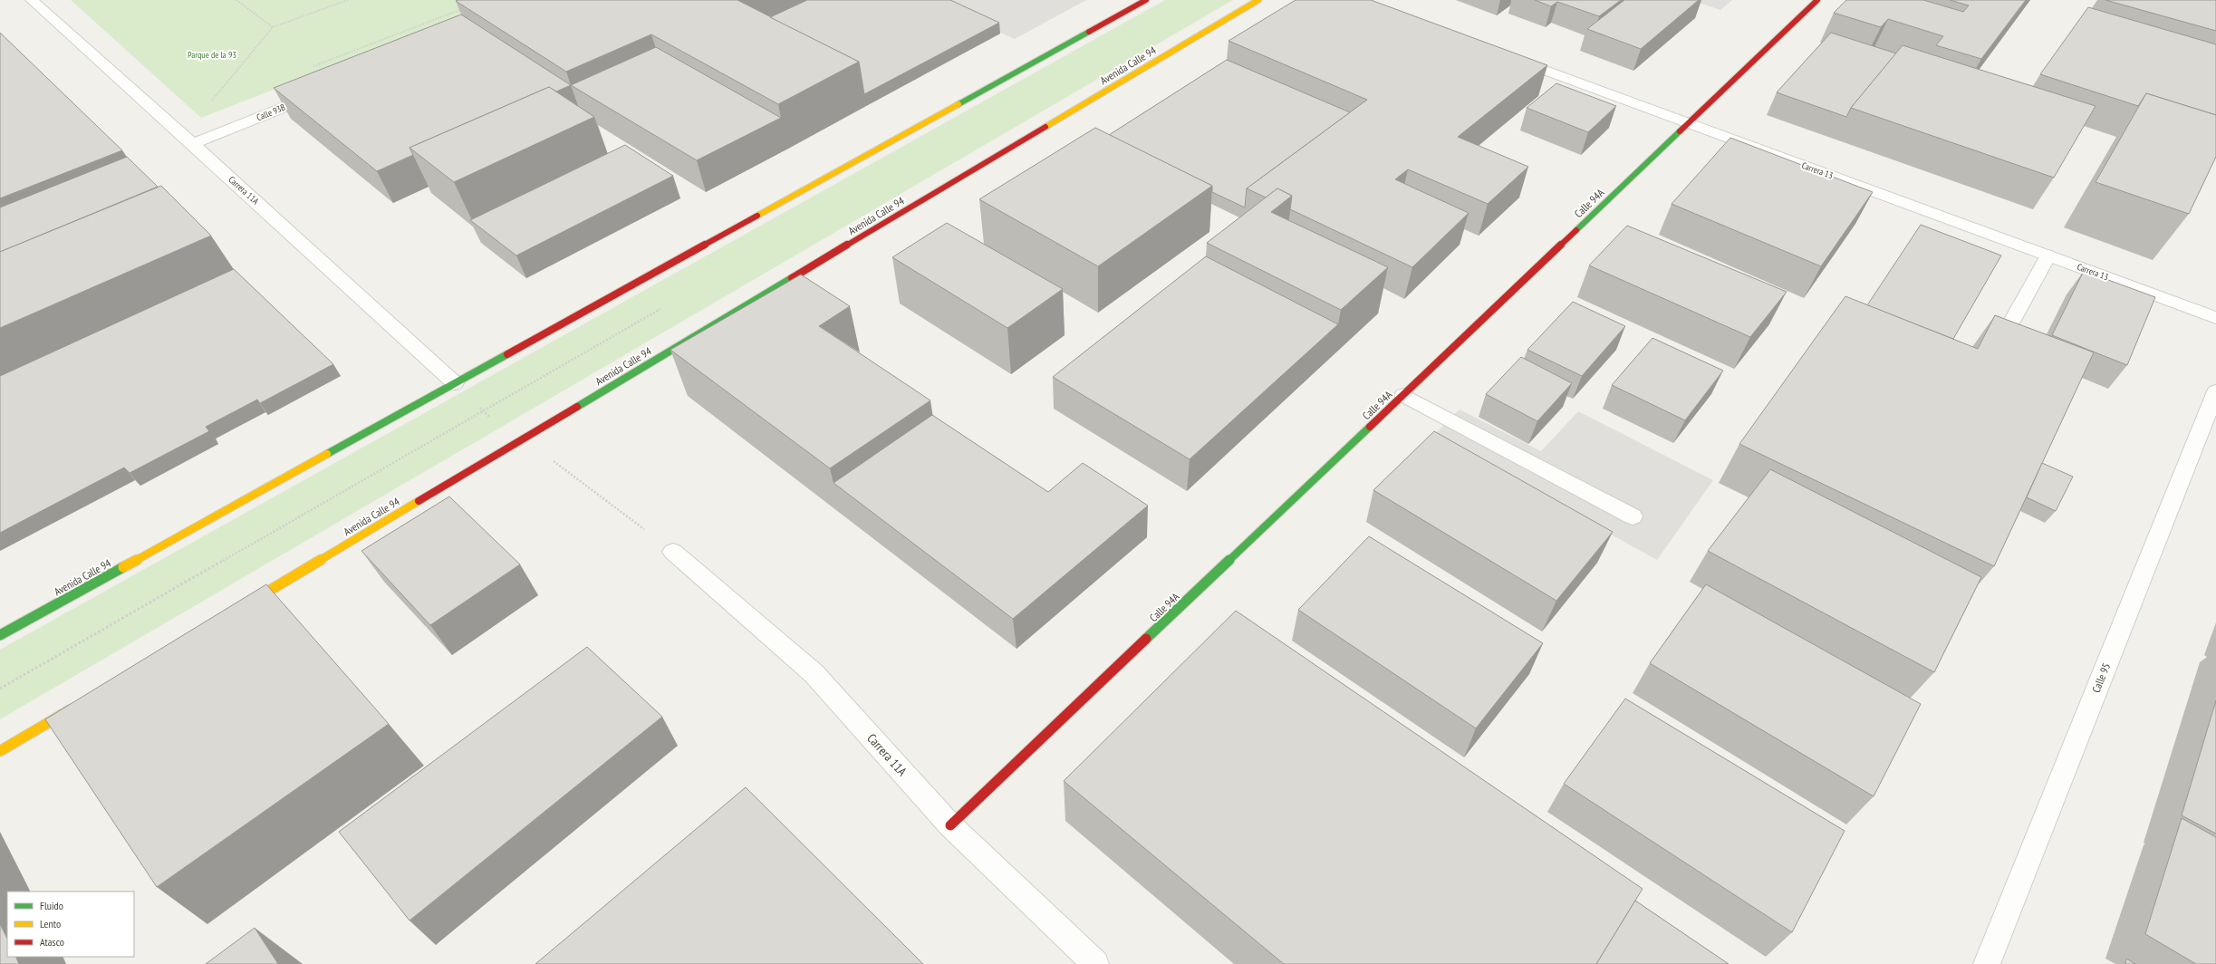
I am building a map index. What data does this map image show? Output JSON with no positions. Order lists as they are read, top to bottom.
{
  "streets": {
    "main road": ["Avenida Calle 94", "Calle 94A"],
    "street": [
      "Calle 93B",
      "Carrera 13",
      "Carrera 11A",
      "Calle 95"
    ]
  },
  "crossings": [
    ["Avenida Calle 94", "Carrera 11A"],
    ["Calle 93B", "Carrera 11A"],
    ["Carrera 13", "Calle 94A"],
    ["Carrera 11A", "Calle 94A"]
  ],
  "parks": ["Parque de la 93"],
  "legend": ["Fluido", "Lento", "Atasco"]
}
